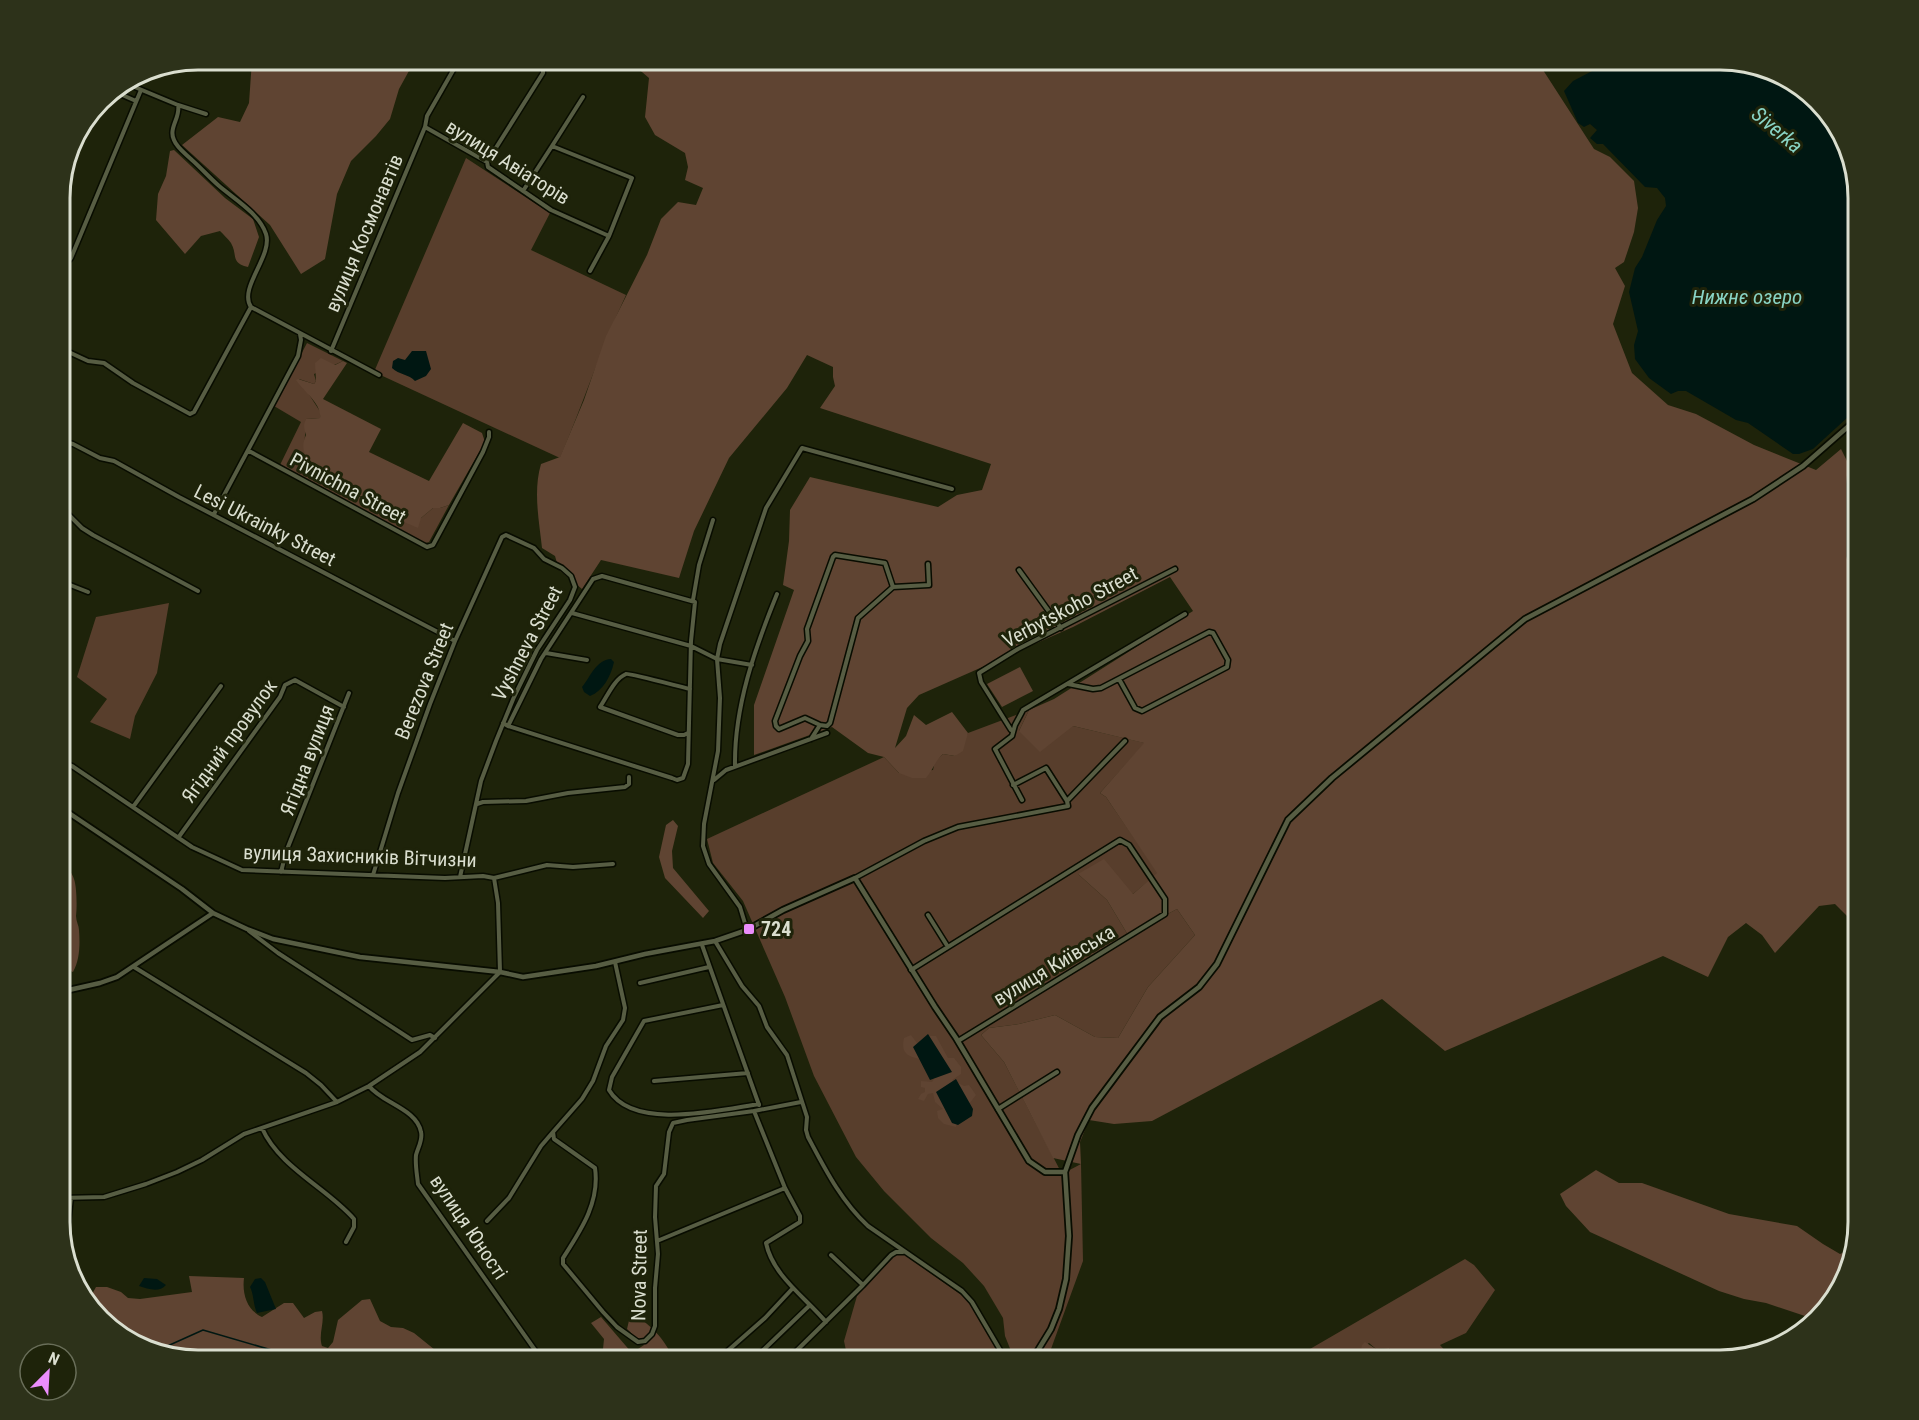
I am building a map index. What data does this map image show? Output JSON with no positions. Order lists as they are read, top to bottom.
{
  "streets": {
    "street": [
      "вулиця Авіаторів",
      "вулиця Космонавтів",
      "Pivnichna Street",
      "Lesi Ukrainky Street",
      "Verbytskoho Street",
      "Vyshneva Street",
      "Berezova Street",
      "Ягідний провулок",
      "Ягідна вулиця",
      "вулиця Захисників Вітчизни",
      "вулиця Київська",
      "вулиця Юності",
      "Nova Street"
    ]
  },
  "crossings": [
    ["вулиця Авіаторів", "вулиця Космонавтів"],
    ["Lesi Ukrainky Street", "Berezova Street"],
    ["Vyshneva Street", "Berezova Street"],
    ["Vyshneva Street", "вулиця Захисників Вітчизни"],
    ["Berezova Street", "вулиця Захисників Вітчизни"],
    ["Ягідний провулок", "Ягідна вулиця"],
    ["Ягідний провулок", "вулиця Захисників Вітчизни"],
    ["Ягідна вулиця", "вулиця Захисників Вітчизни"]
  ],
  "water": ["Siverka", "Нижнє озеро"],
  "places": {
    "transit": ["724"]
  },
  "north": "top right"
}
